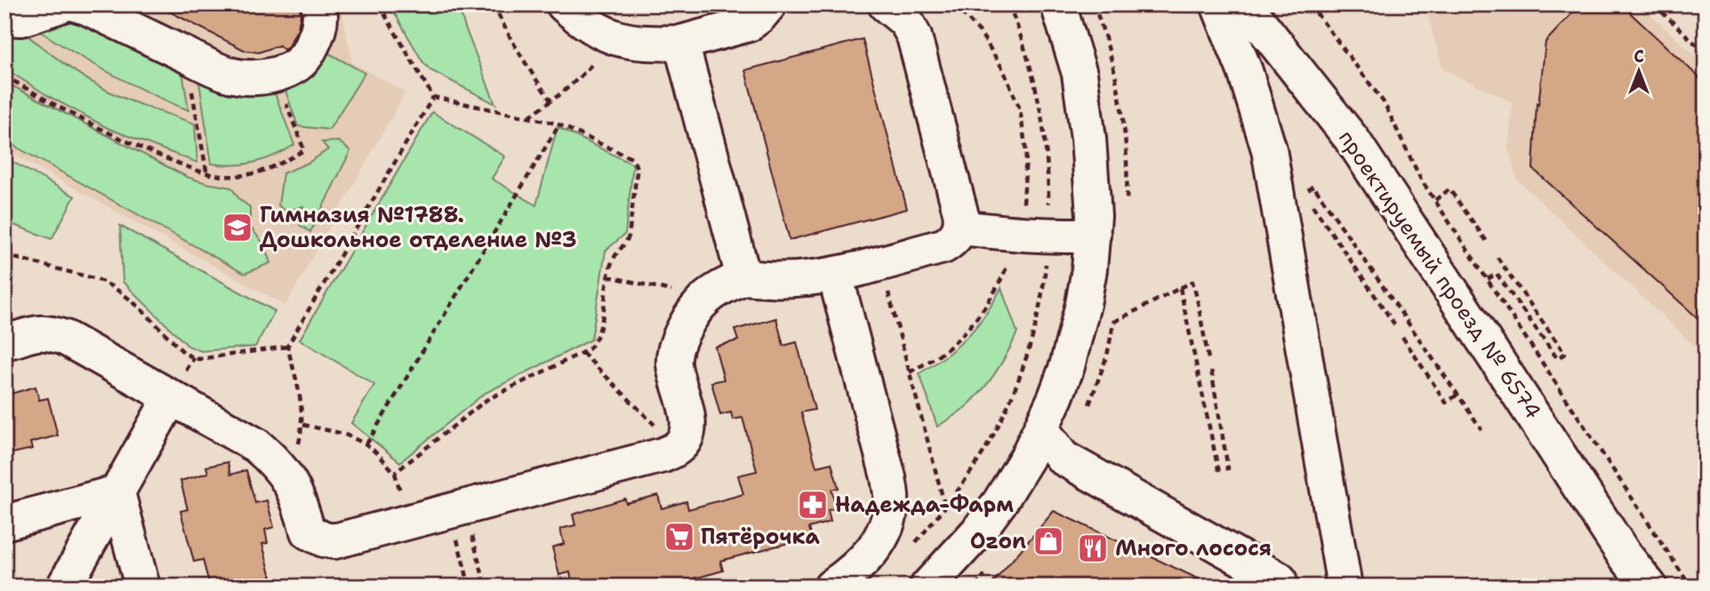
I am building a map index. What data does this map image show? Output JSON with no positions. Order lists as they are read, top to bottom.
{
  "streets": {
    "main road": ["проектируемый проезд № 6574"]
  },
  "places": {
    "school or university": ["Гимназия №1788. Дошкольное отделение №3"],
    "pharmacy": ["Надежда-Фарм"],
    "supermarket": ["Пятёрочка"],
    "shop": ["Ozon"],
    "restaurant": ["Много лосося"]
  },
  "north": "top"
}
